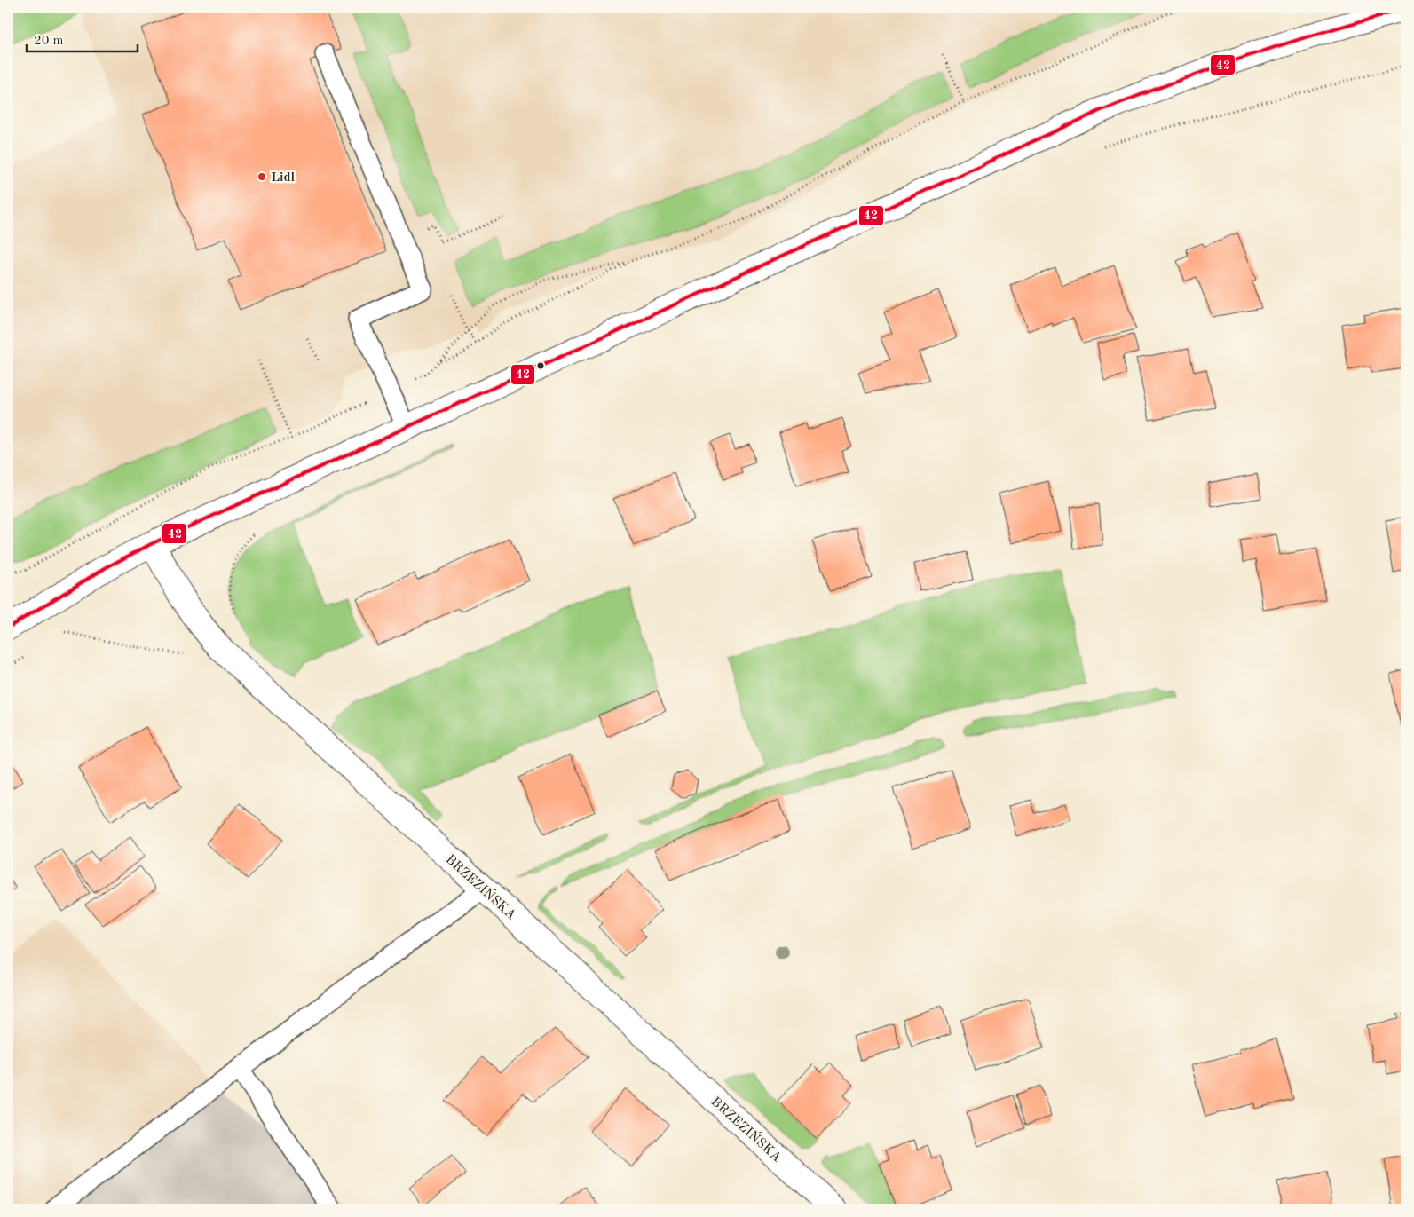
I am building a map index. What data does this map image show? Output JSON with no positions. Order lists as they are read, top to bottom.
{
  "streets": {
    "main road": ["BRZEZIŃSKA"]
  },
  "places": ["Lidl"],
  "lines": ["transit line 42"],
  "scale_bar": "20 m"
}
